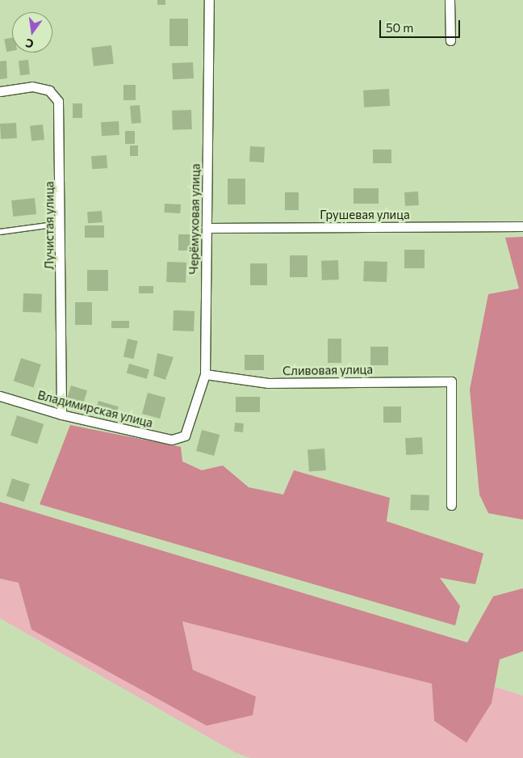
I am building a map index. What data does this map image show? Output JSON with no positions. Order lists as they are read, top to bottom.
{
  "streets": {
    "street": [
      "Грушевая улица",
      "Черёмуховая улица",
      "Лучистая улица",
      "Сливовая улица",
      "Владимирская улица"
    ]
  },
  "crossings": [
    ["Грушевая улица", "Черёмуховая улица"],
    ["Черёмуховая улица", "Сливовая улица"],
    ["Черёмуховая улица", "Владимирская улица"],
    ["Лучистая улица", "Владимирская улица"]
  ],
  "scale_bar": "50 m",
  "north": "bottom"
}
